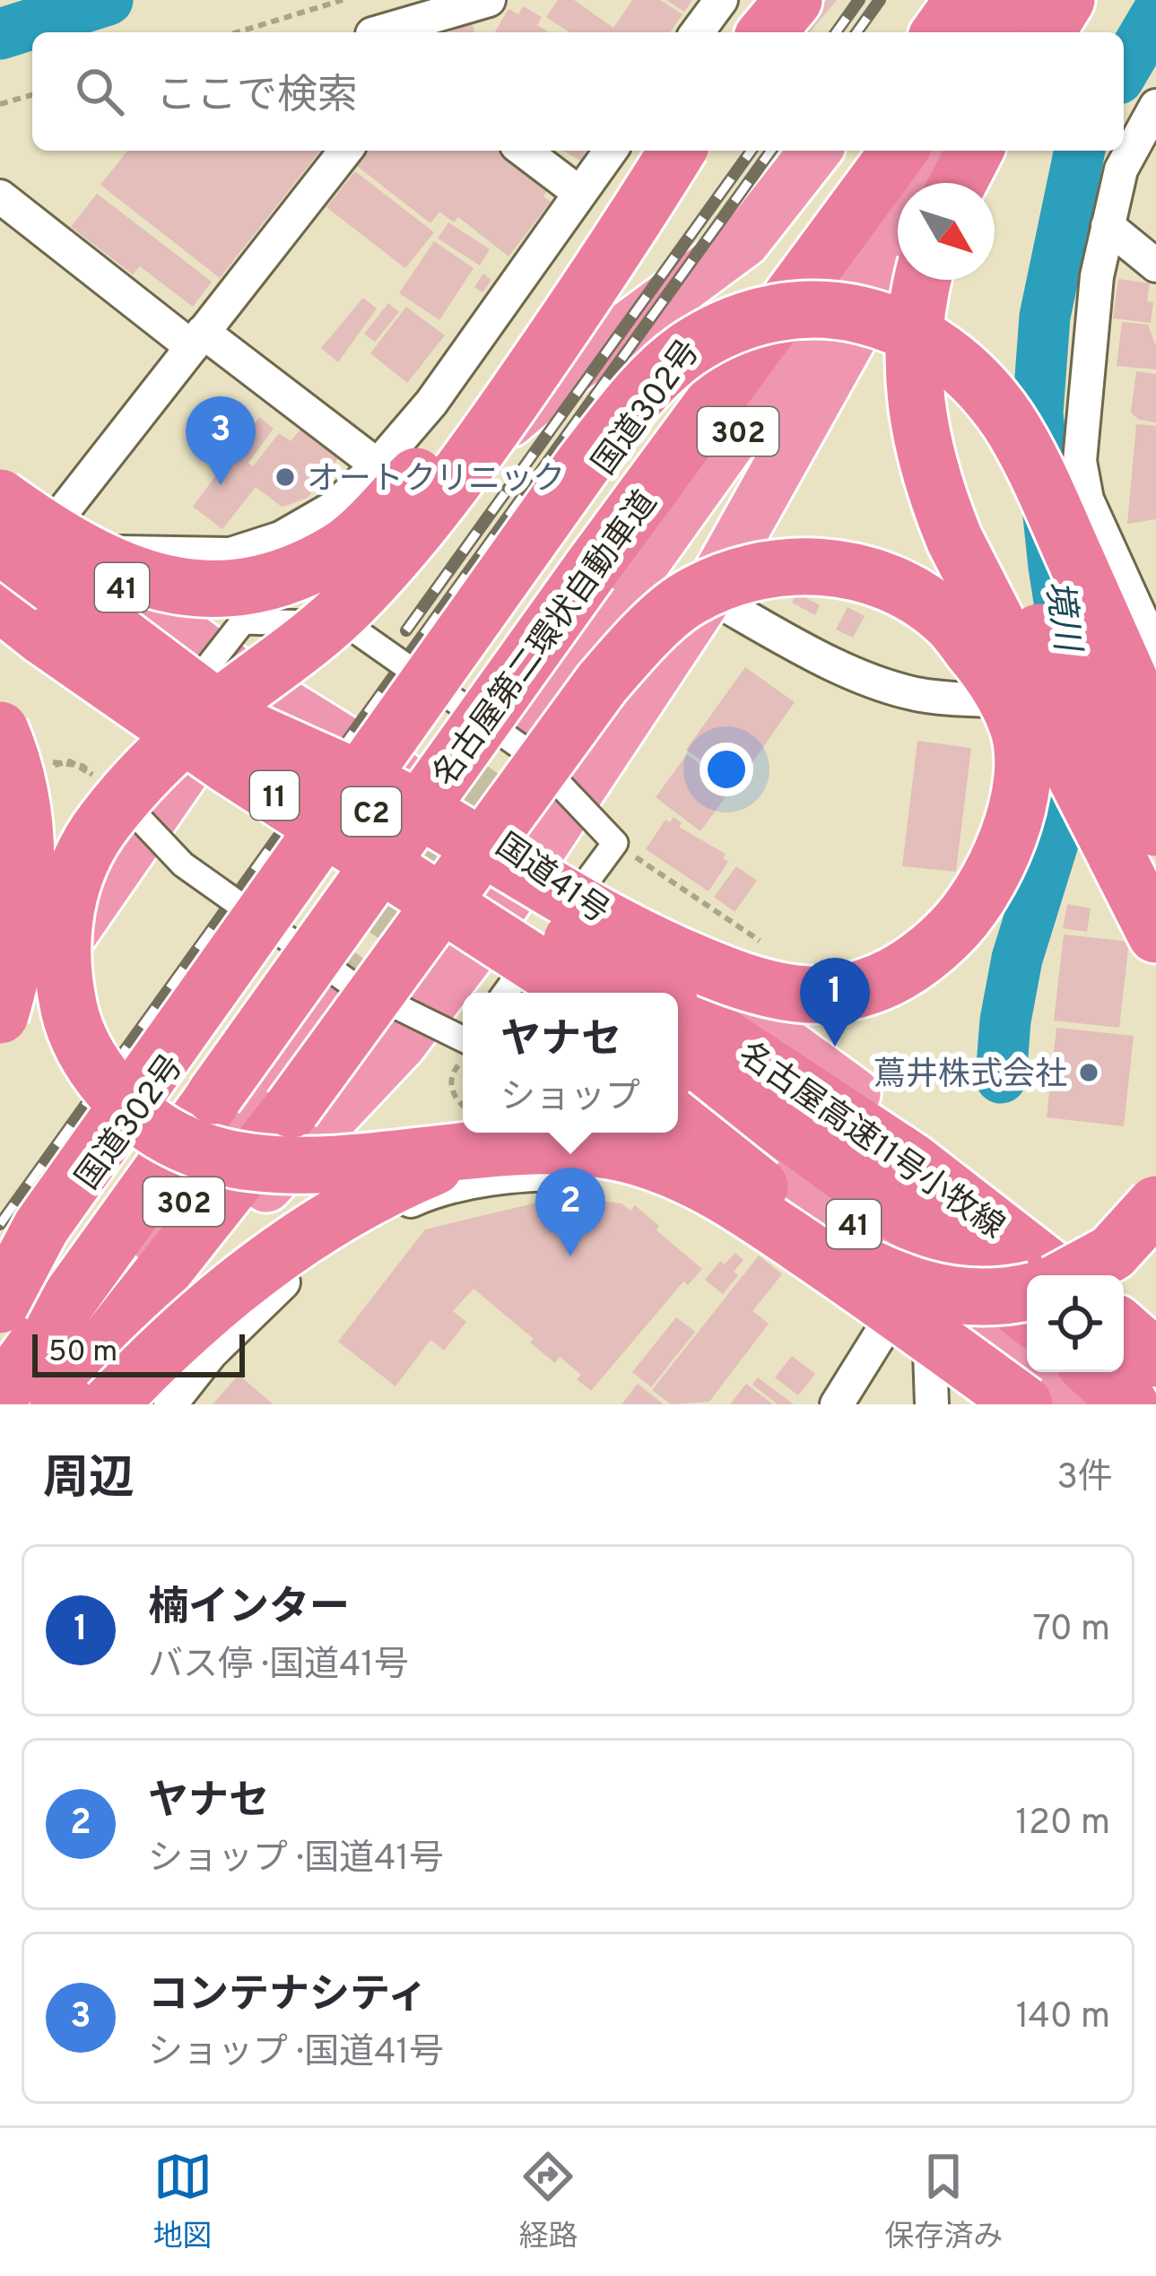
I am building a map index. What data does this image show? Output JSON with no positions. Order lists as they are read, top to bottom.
{
  "streets": {
    "highway": [
      "国道302号",
      "302",
      "41",
      "名古屋第二環状自動車道",
      "11",
      "C2",
      "国道41号",
      "名古屋高速11号小牧線"
    ]
  },
  "crossings": [
    ["国道41号", "名古屋高速11号小牧線"]
  ],
  "water": ["境川"],
  "places": ["オートクリニック", "蔦井株式会社"],
  "scale_bar": "50 m",
  "north": "bottom right",
  "page": {
    "search": "ここで検索",
    "pins": ["3", "1", "2"],
    "popup": ["ヤナセ", "ショップ"],
    "scale": "50 m",
    "heading": ["周辺", "3件"],
    "list": [
      {
        "mark": "1",
        "name": "楠インター",
        "note": "バス停 · 国道41号",
        "value": "70 m"
      },
      {
        "mark": "2",
        "name": "ヤナセ",
        "note": "ショップ · 国道41号",
        "value": "120 m"
      },
      {
        "mark": "3",
        "name": "コンテナシティ",
        "note": "ショップ · 国道41号",
        "value": "140 m"
      }
    ],
    "nav": ["地図", "経路", "保存済み"]
  }
}
